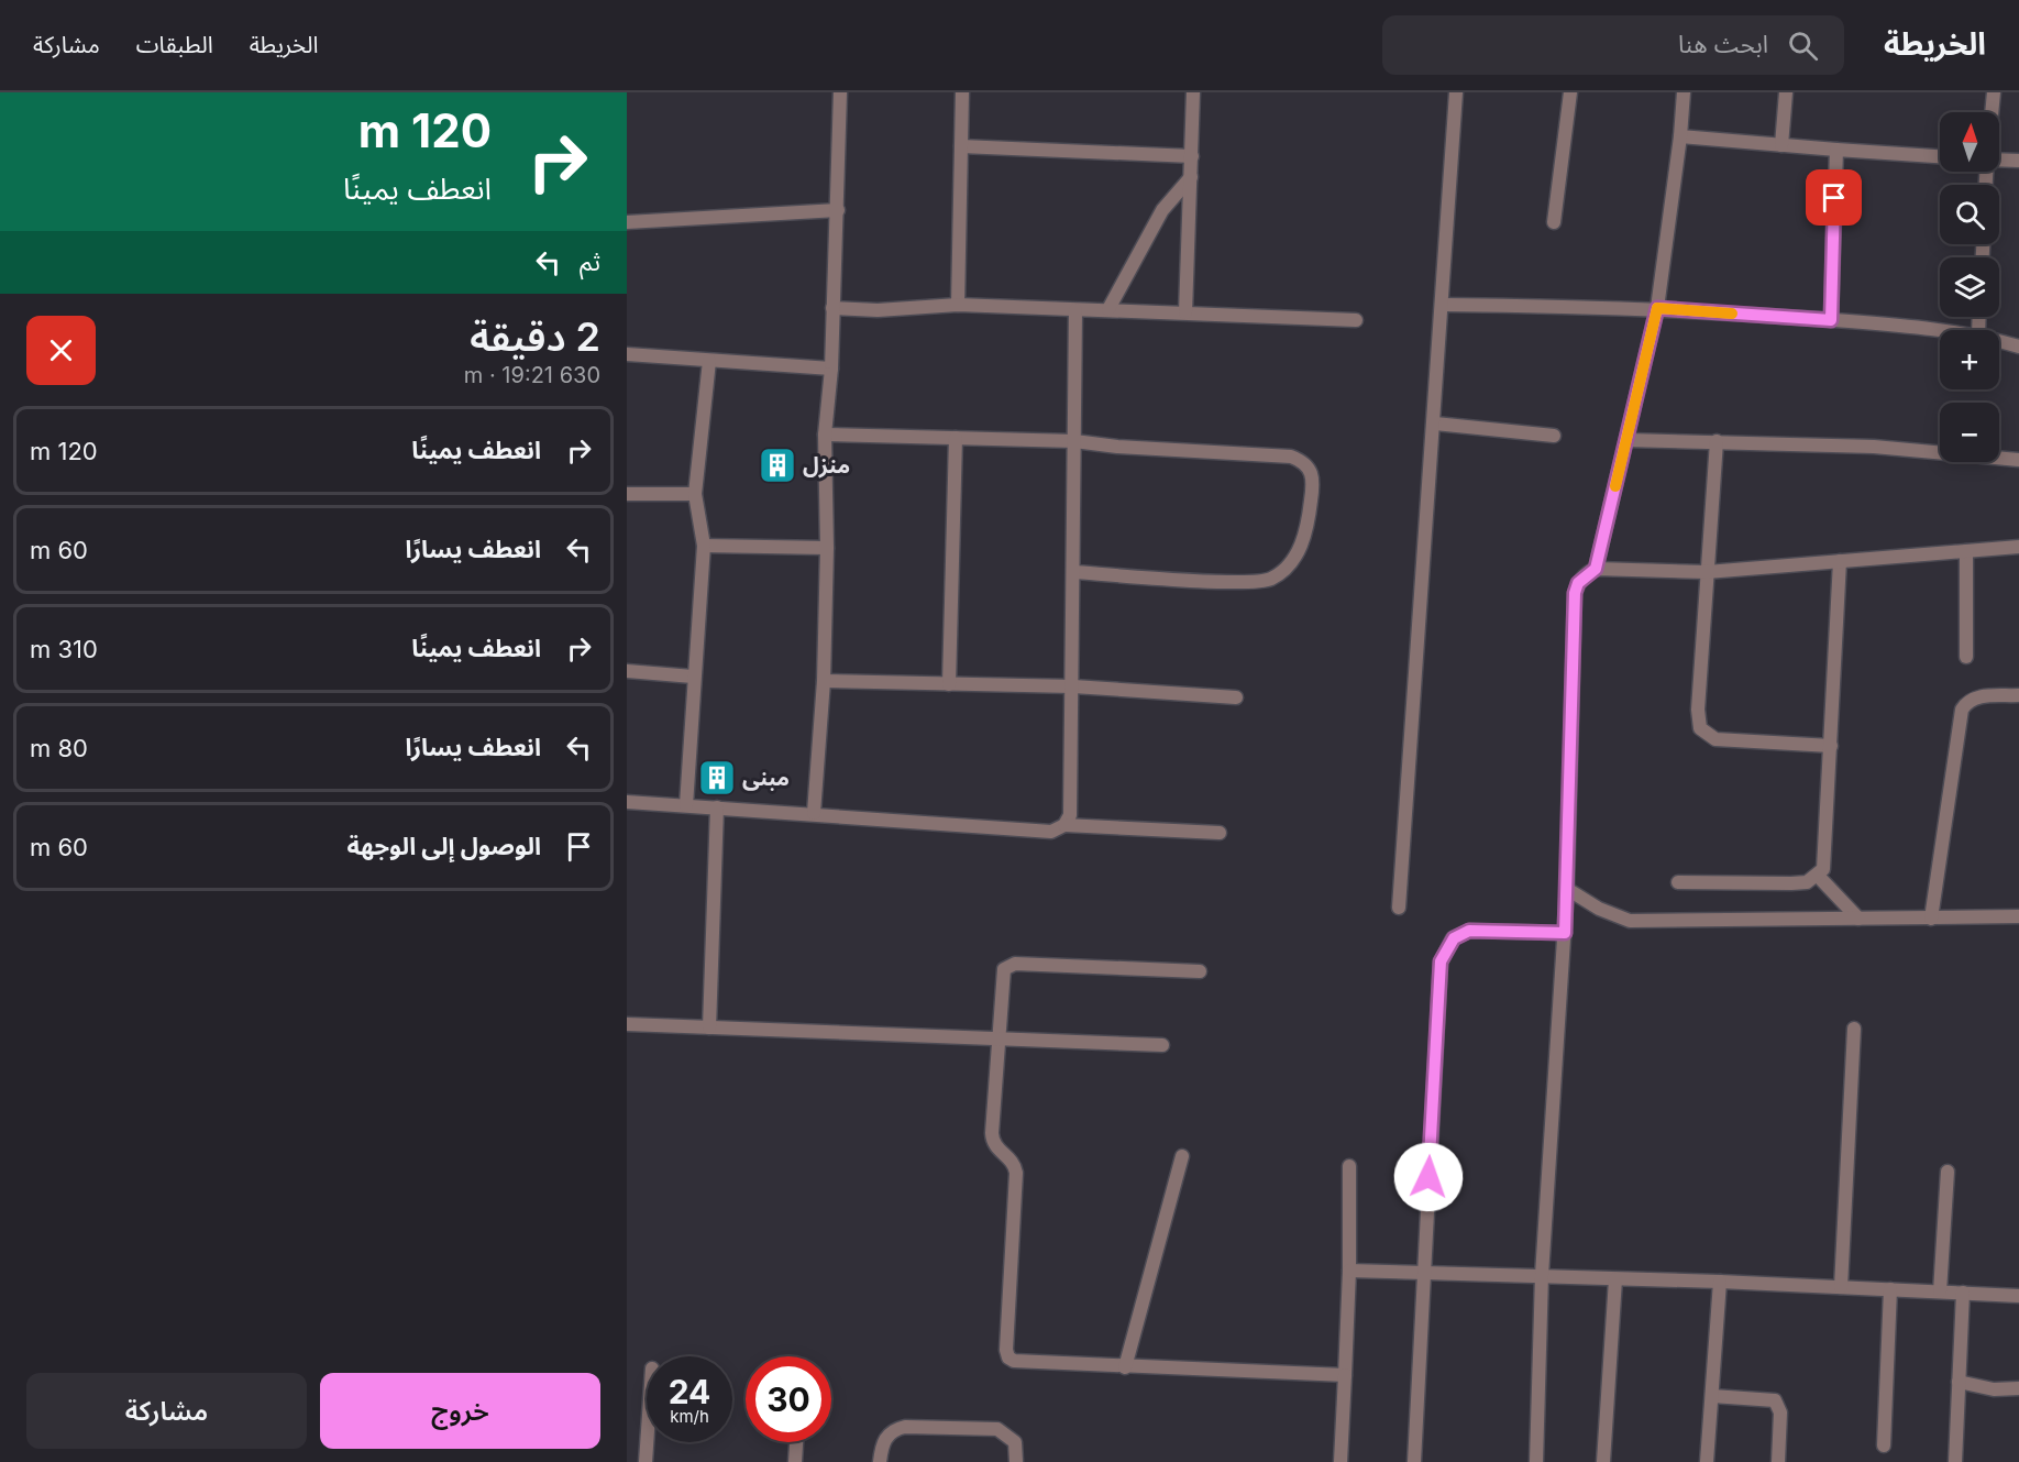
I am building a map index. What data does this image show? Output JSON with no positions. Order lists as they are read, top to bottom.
{
  "places": {
    "building": ["منزل", "مبنى"]
  },
  "north": "top",
  "page": {
    "header": "الخريطة",
    "search": "ابحث هنا",
    "nav": ["الخريطة", "الطبقات", "مشاركة"],
    "turn": ["120 m", "انعطف يمينًا"],
    "map_buttons": ["+", "−"],
    "then": "ثم",
    "heading": ["2 دقيقة", "630 m · 19:21"],
    "list": [
      {
        "name": "انعطف يمينًا",
        "value": "120 m"
      },
      {
        "name": "انعطف يسارًا",
        "value": "60 m"
      },
      {
        "name": "انعطف يمينًا",
        "value": "310 m"
      },
      {
        "name": "انعطف يسارًا",
        "value": "80 m"
      },
      {
        "name": "الوصول إلى الوجهة",
        "value": "60 m"
      }
    ],
    "speed": "24 km/h",
    "limit": "30",
    "buttons": ["خروج", "مشاركة"]
  }
}
